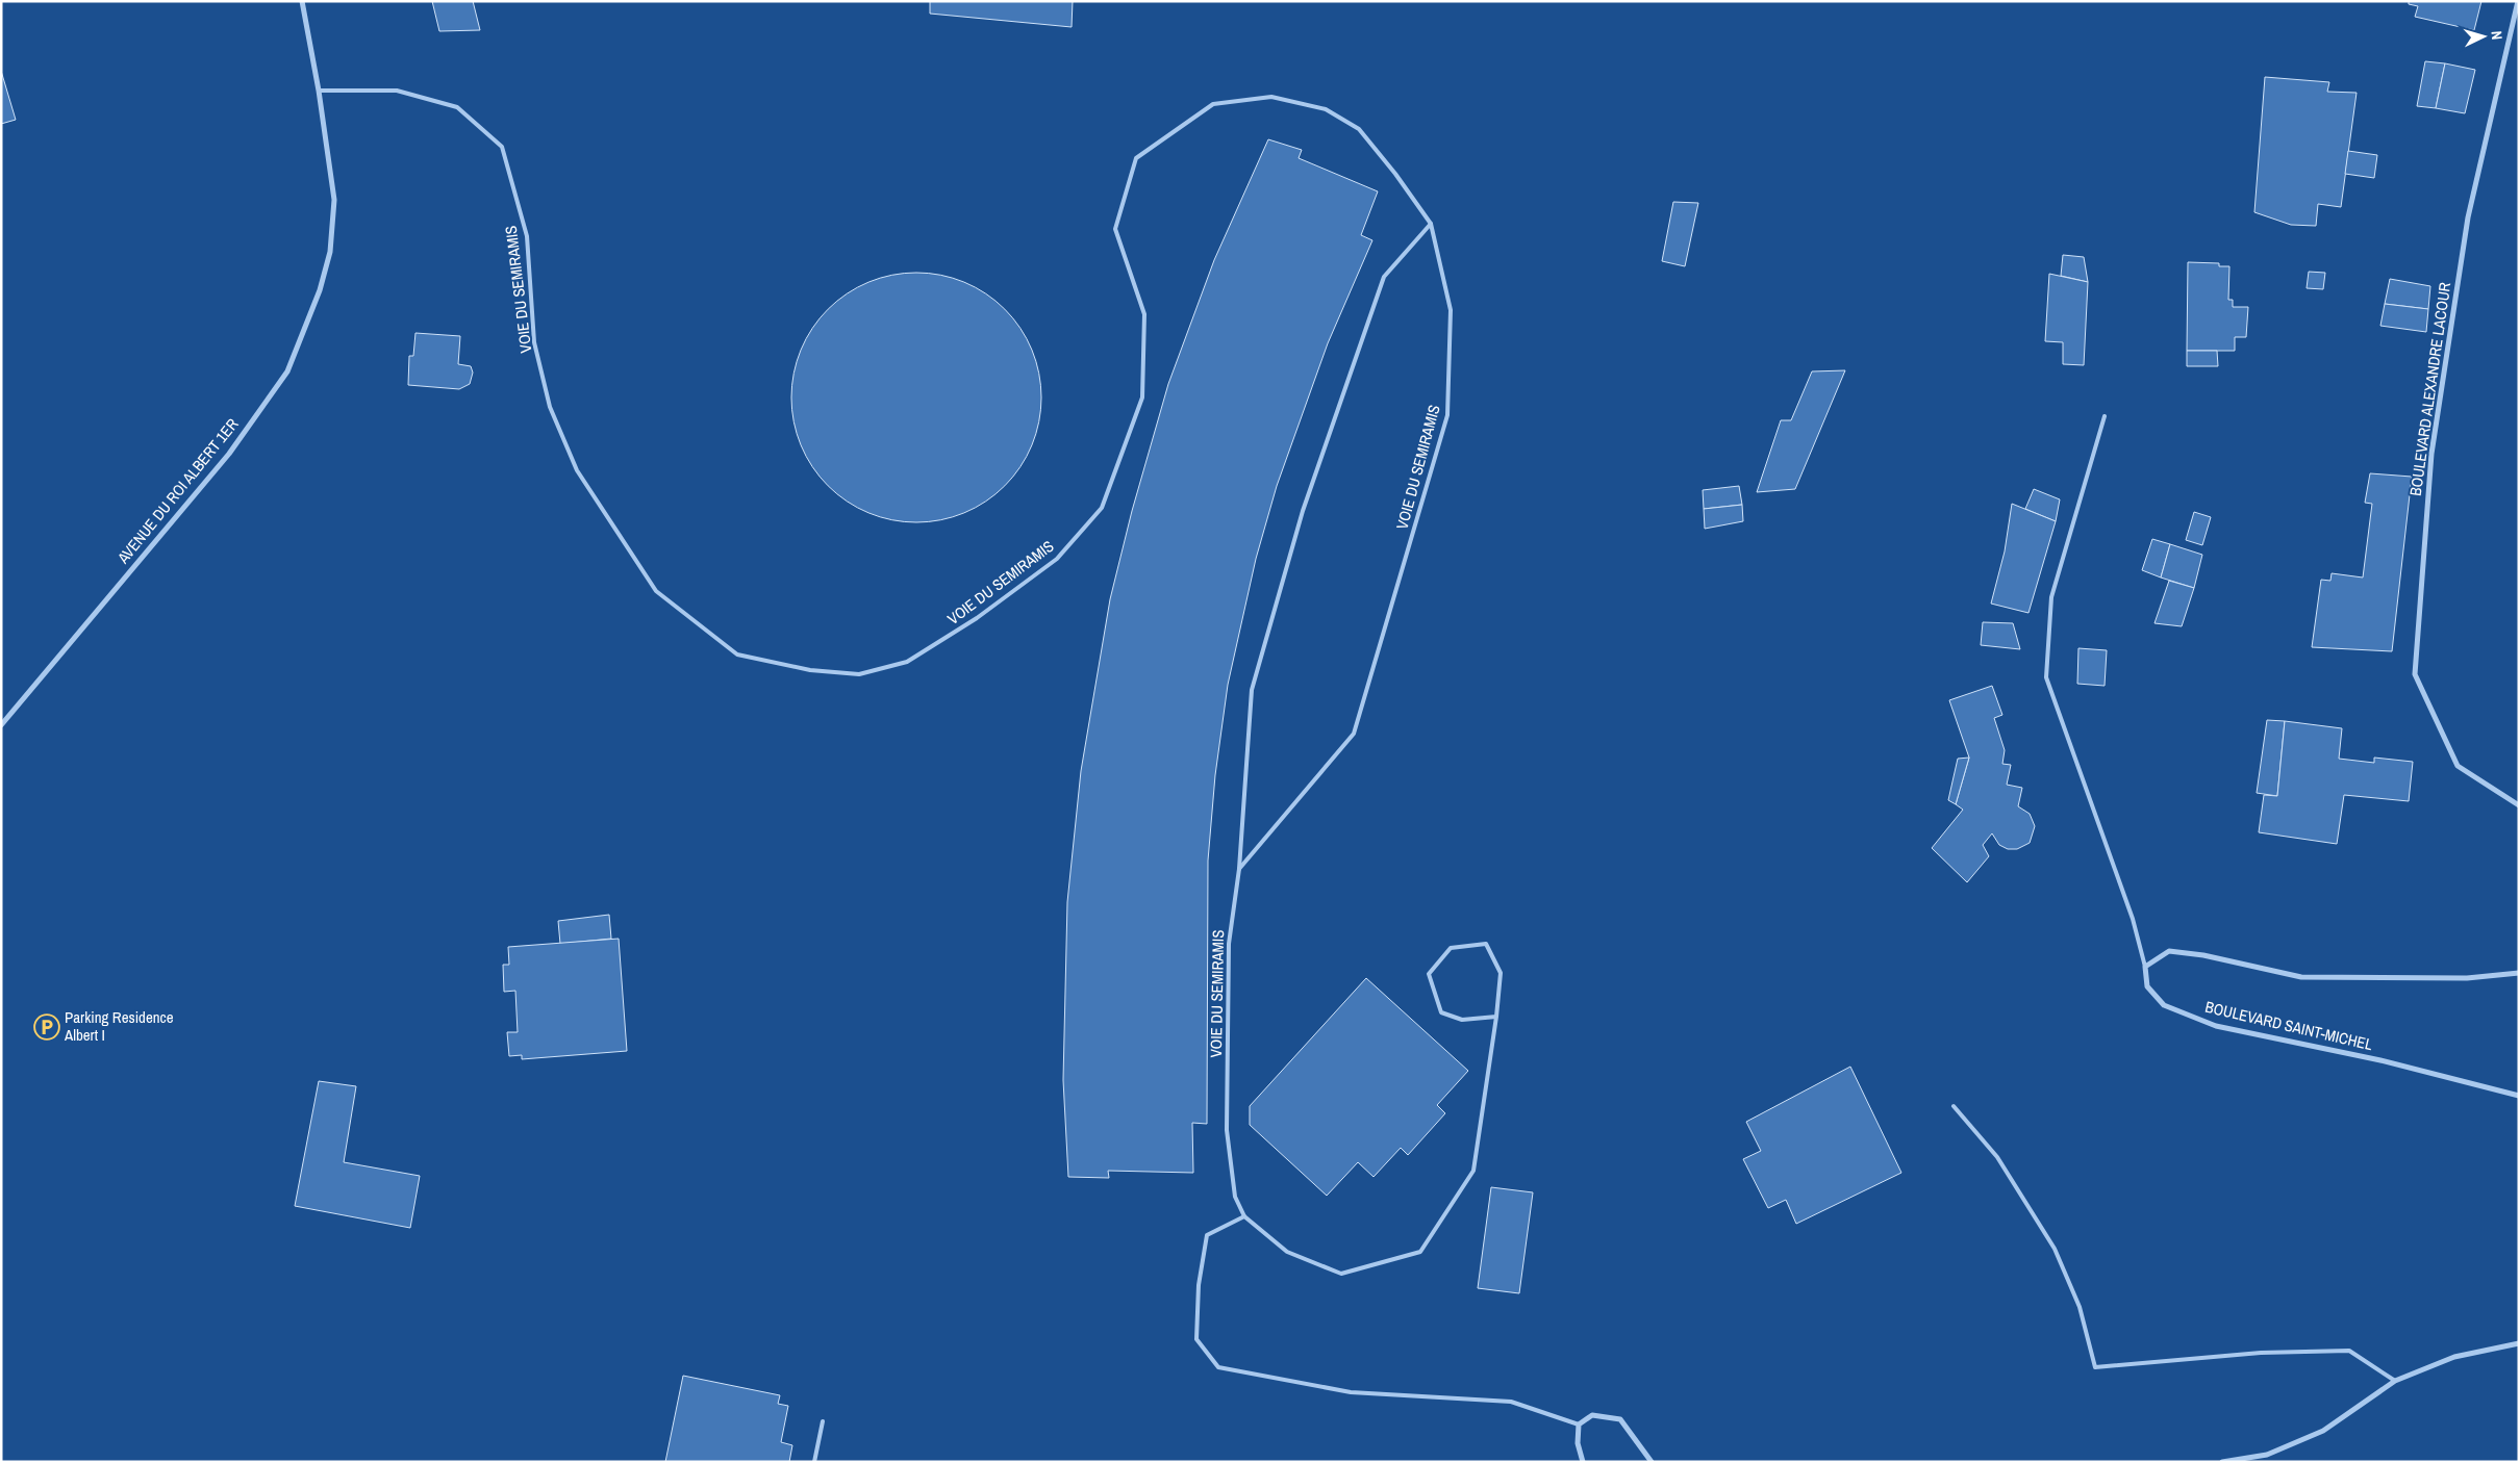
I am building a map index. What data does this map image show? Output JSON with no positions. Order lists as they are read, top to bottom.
{
  "streets": {
    "street": ["BOULEVARD ALEXANDRE LACOUR", "AVENUE DU ROI ALBERT 1ER", "BOULEVARD SAINT-MICHEL"],
    "lane": ["VOIE DU SEMIRAMIS"]
  },
  "crossings": [
    ["VOIE DU SEMIRAMIS", "AVENUE DU ROI ALBERT 1ER"]
  ],
  "places": {
    "parking": ["Parking Residence Albert I"]
  },
  "north": "right"
}
